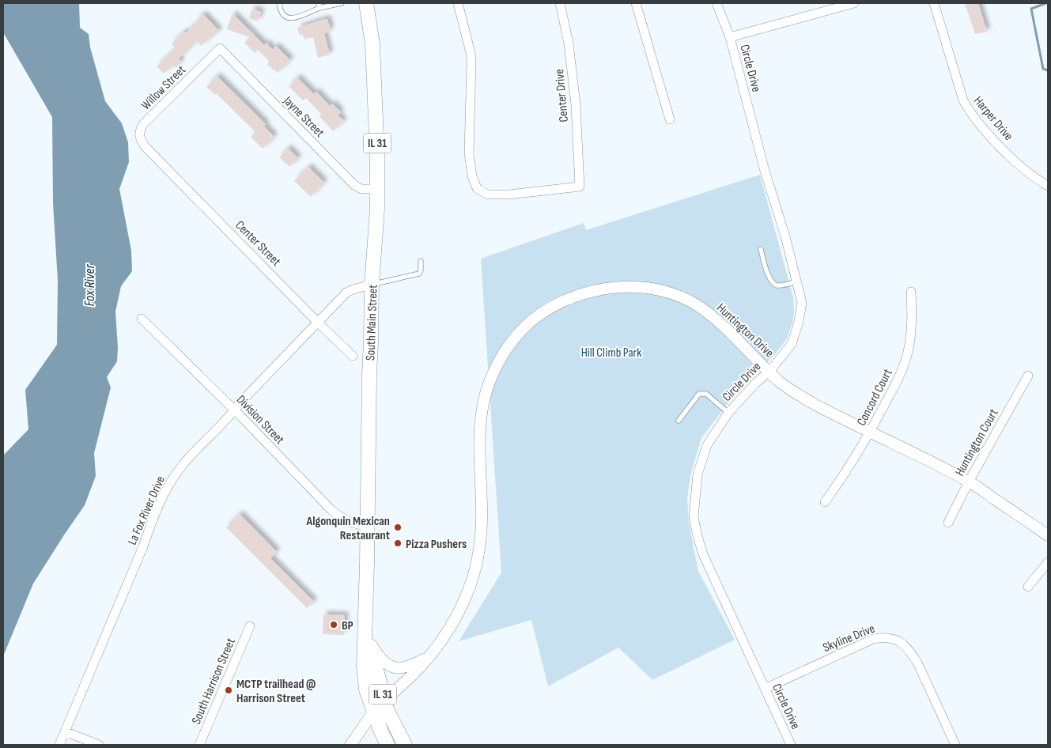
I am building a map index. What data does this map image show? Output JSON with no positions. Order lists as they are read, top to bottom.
{
  "streets": {
    "main road": ["IL 31", "South Main Street"],
    "street": [
      "Circle Drive",
      "Willow Street",
      "Center Drive",
      "Jayne Street",
      "Harper Drive",
      "Center Street",
      "Huntington Drive",
      "Concord Court",
      "Division Street",
      "Huntington Court",
      "La Fox River Drive",
      "Skyline Drive",
      "South Harrison Street"
    ]
  },
  "crossings": [
    ["Circle Drive", "Huntington Drive"],
    ["Circle Drive", "Skyline Drive"],
    ["Willow Street", "Jayne Street"],
    ["Willow Street", "Center Street"],
    ["Jayne Street", "South Main Street"],
    ["IL 31", "South Main Street"],
    ["IL 31", "Huntington Drive"],
    ["Center Street", "La Fox River Drive"],
    ["South Main Street", "Division Street"],
    ["South Main Street", "La Fox River Drive"],
    ["Huntington Drive", "Concord Court"],
    ["Huntington Drive", "Huntington Court"],
    ["Division Street", "La Fox River Drive"]
  ],
  "water": ["Fox River"],
  "parks": ["Hill Climb Park"],
  "places": [
    "Algonquin Mexican Restaurant",
    "Pizza Pushers",
    "BP",
    "MCTP trailhead @ Harrison Street"
  ]
}
